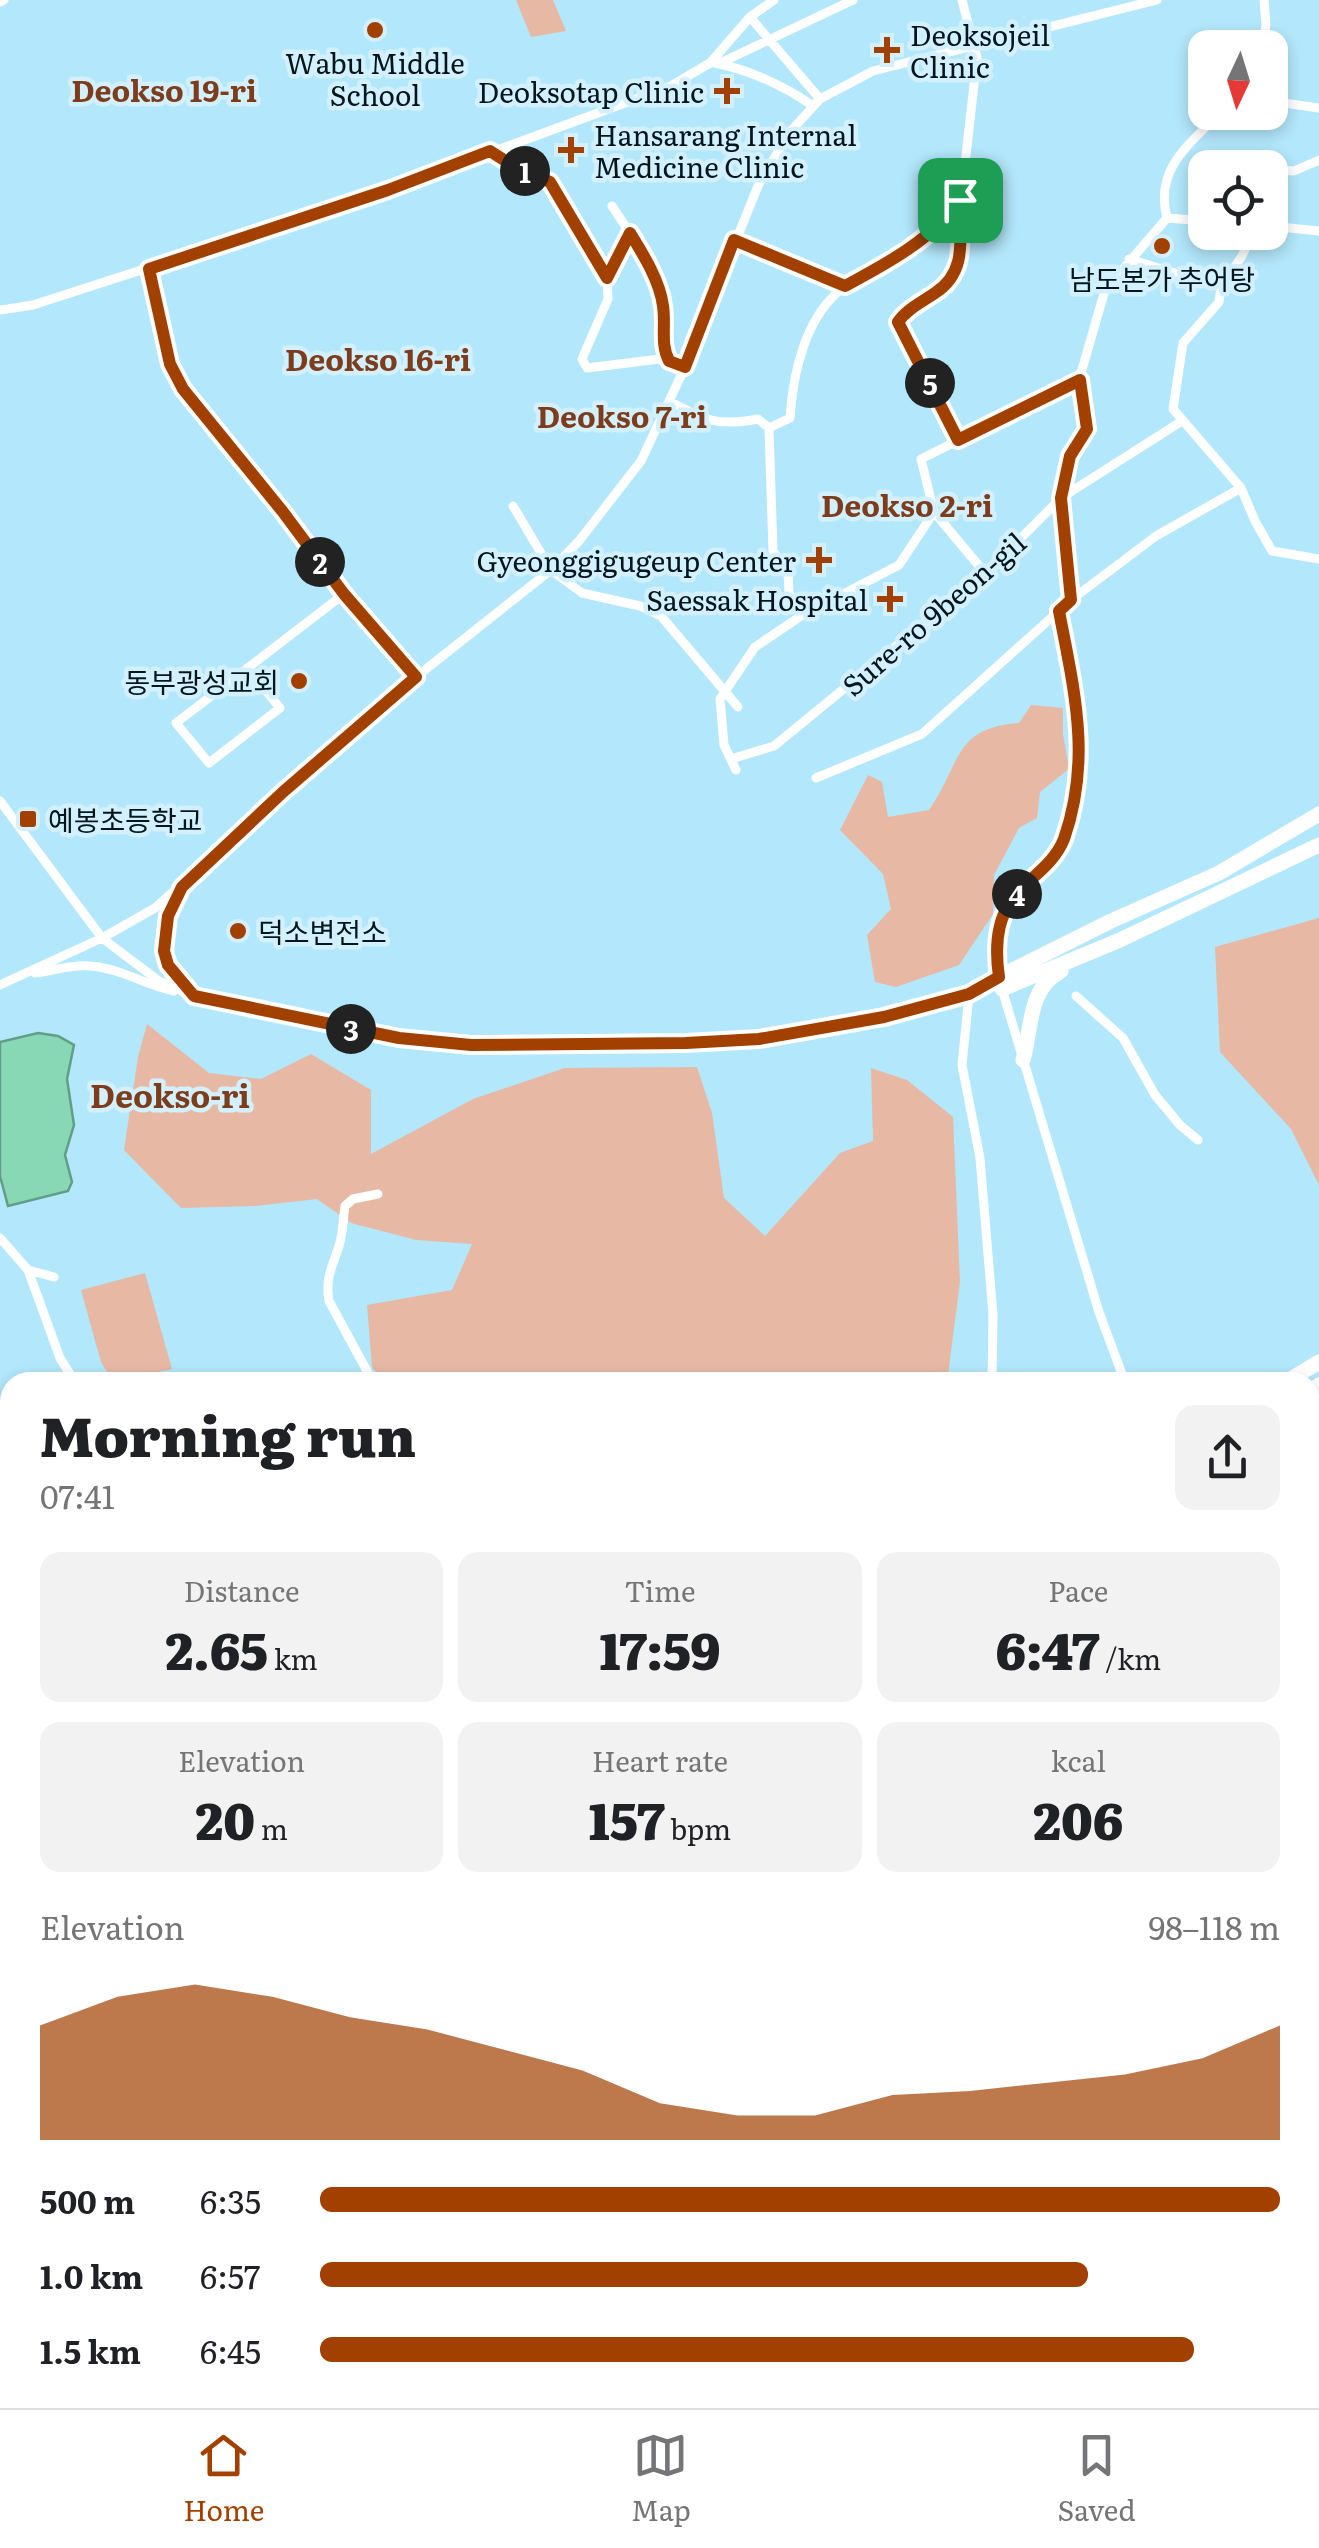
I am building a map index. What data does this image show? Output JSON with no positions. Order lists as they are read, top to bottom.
{
  "streets": {
    "street": ["Sure-ro 9beon-gil"]
  },
  "districts": [
    "Deokso 19-ri",
    "Deokso 16-ri",
    "Deokso 7-ri",
    "Deokso 2-ri",
    "Deokso-ri"
  ],
  "places": {
    "other": [
      "Wabu Middle School",
      "남도본가 추어탕",
      "동부광성교회",
      "덕소변전소"
    ],
    "health": [
      "Deoksojeil Clinic",
      "Deoksotap Clinic",
      "Hansarang Internal Medicine Clinic",
      "Gyeonggigugeup Center",
      "Saessak Hospital"
    ],
    "transit": ["예봉초등학교"]
  },
  "north": "bottom",
  "page": {
    "pins": [
      "1",
      "5",
      "2",
      "4",
      "3"
    ],
    "heading": ["Morning run", "07:41"],
    "stats": [
      ["Distance", "2.65 km"],
      ["Time", "17:59"],
      ["Pace", "6:47 /km"],
      ["Elevation", "20 m"],
      ["Heart rate", "157 bpm"],
      ["kcal", "206"]
    ],
    "chart": ["Elevation", "98–118 m"],
    "list": [
      {
        "name": "500 m",
        "note": "6:35"
      },
      {
        "name": "1.0 km",
        "note": "6:57"
      },
      {
        "name": "1.5 km",
        "note": "6:45"
      }
    ],
    "tabs": ["Home", "Map", "Saved"]
  }
}
